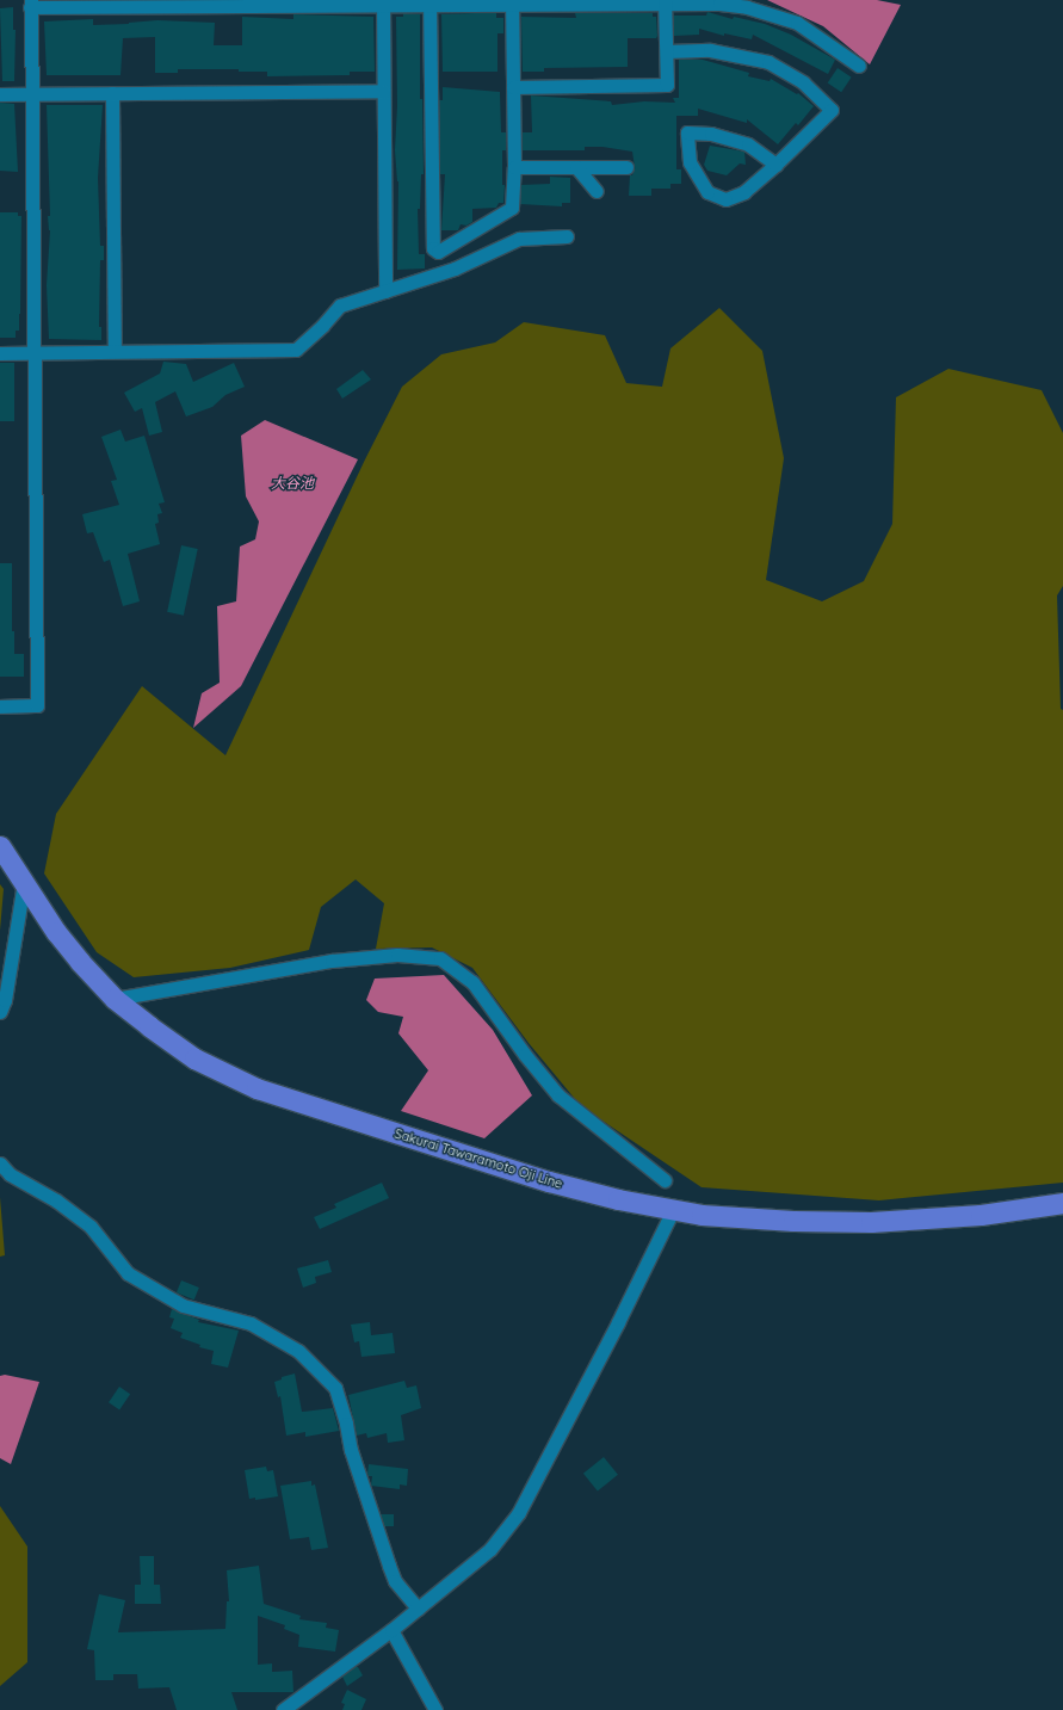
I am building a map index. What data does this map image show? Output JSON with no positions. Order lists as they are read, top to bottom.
{
  "streets": {
    "main road": ["Sakurai Tawaramoto Oji Line"]
  },
  "water": ["大谷池"]
}
